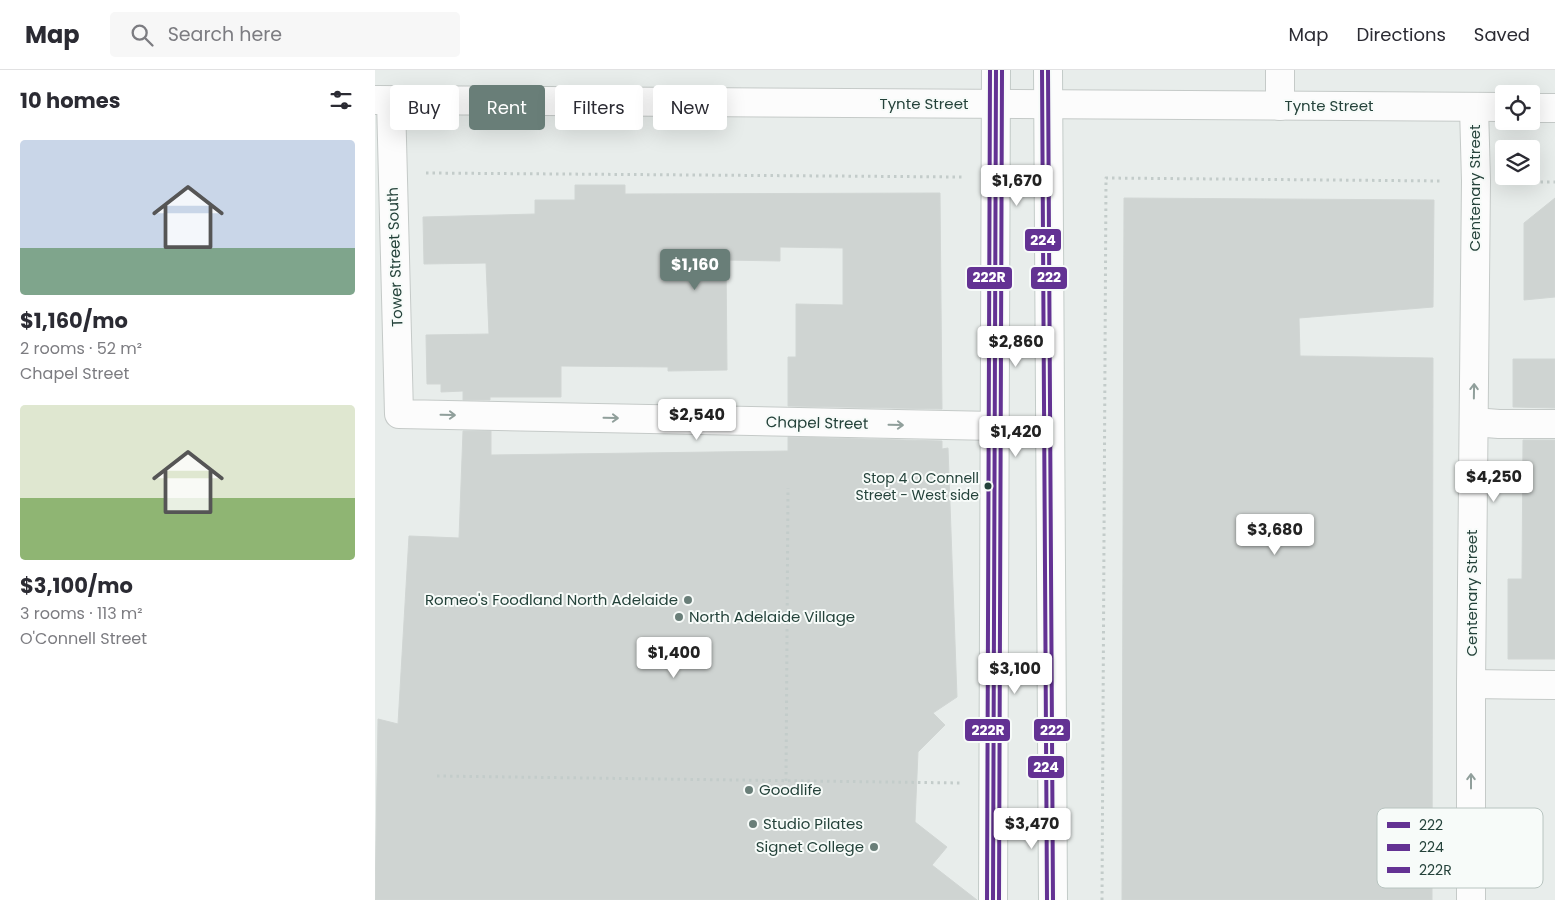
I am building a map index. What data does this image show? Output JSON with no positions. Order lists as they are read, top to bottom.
{
  "streets": {
    "street": [
      "Tynte Street",
      "Centenary Street",
      "Tower Street South",
      "Chapel Street"
    ]
  },
  "crossings": [
    ["Tynte Street", "Centenary Street"],
    ["Tynte Street", "Tower Street South"],
    ["Tower Street South", "Chapel Street"]
  ],
  "one_way": ["Centenary Street", "Chapel Street"],
  "places": [
    "Stop 4 O Connell Street - West side",
    "Romeo's Foodland North Adelaide",
    "North Adelaide Village",
    "Goodlife",
    "Studio Pilates",
    "Signet College"
  ],
  "lines": ["transit line 222", "transit line 224", "transit line 222R"],
  "legend": ["222", "224", "222R"],
  "page": {
    "header": "Map",
    "search": "Search here",
    "nav": ["Map", "Directions", "Saved"],
    "heading": "10 homes",
    "chip": [
      "Buy",
      "Rent",
      "Filters",
      "New"
    ],
    "list": [
      {
        "name": "$1,160/mo",
        "note": "2 rooms · 52 m² · Chapel Street"
      },
      {
        "name": "$3,100/mo",
        "note": "3 rooms · 113 m² · O'Connell Street"
      }
    ],
    "price": [
      "$1,670",
      "$1,160",
      "$2,860",
      "$2,540",
      "$1,420",
      "$4,250",
      "$3,680",
      "$1,400",
      "$3,100",
      "$3,470"
    ]
  }
}
